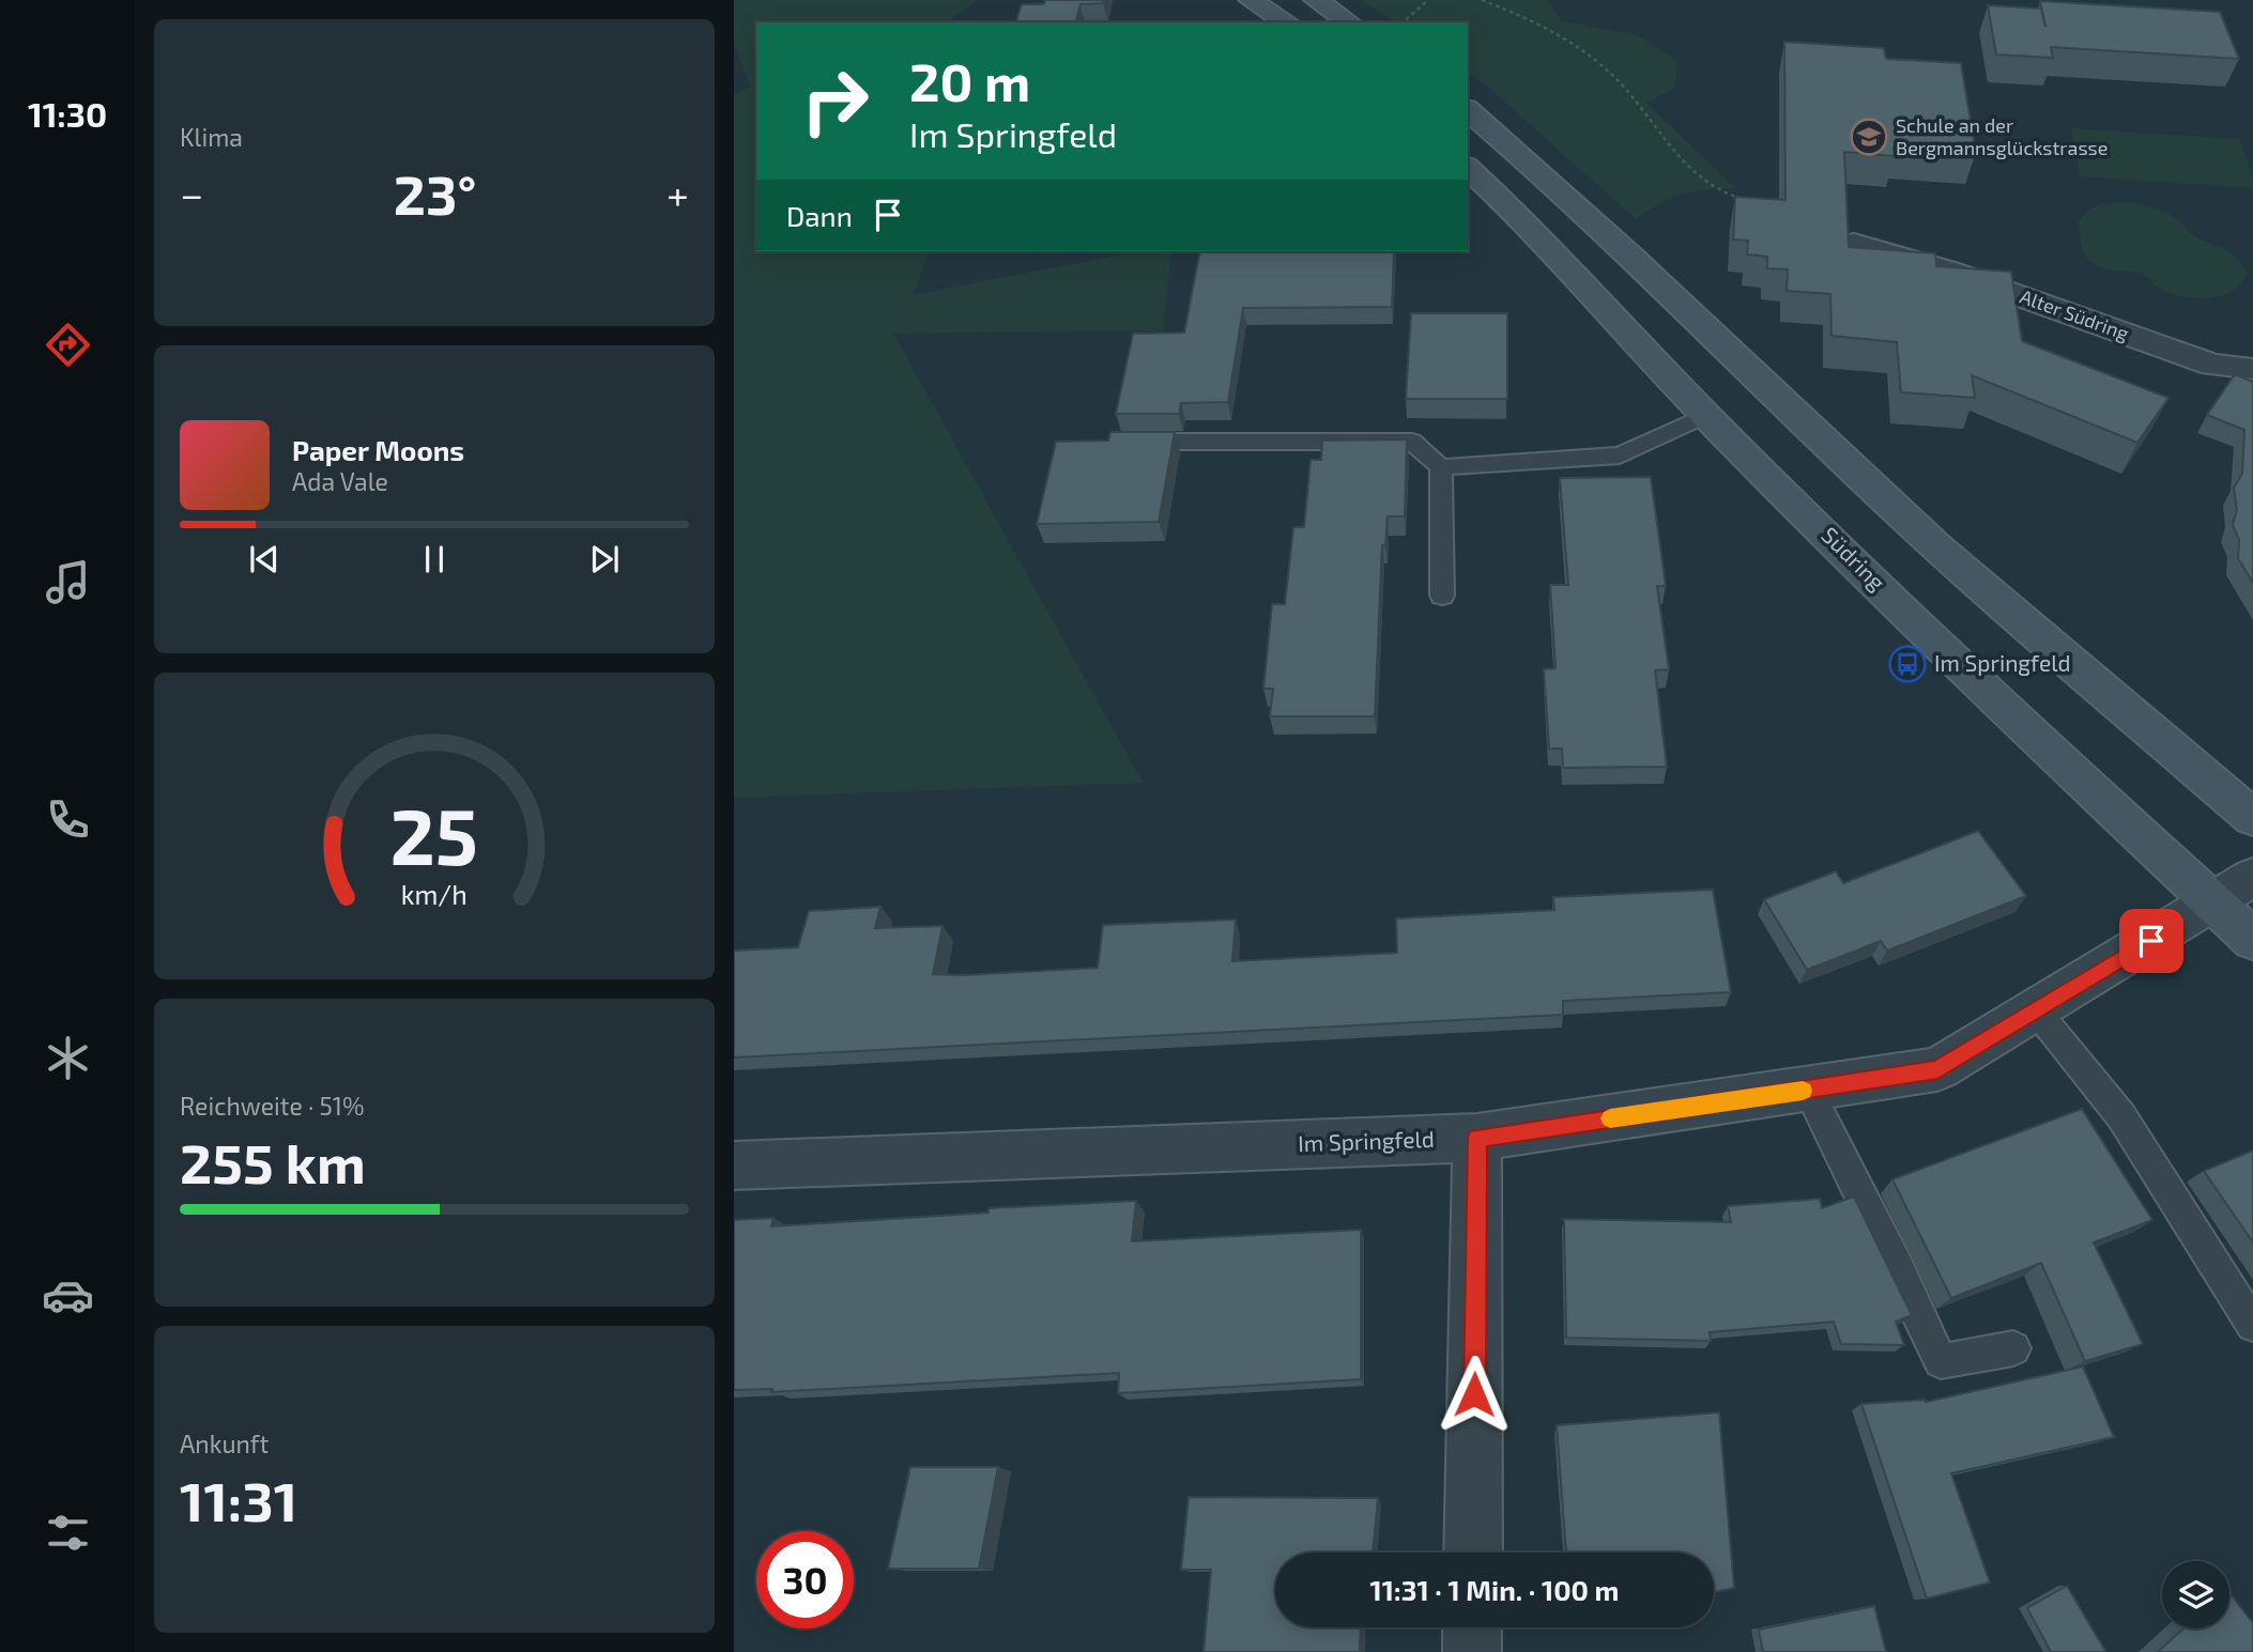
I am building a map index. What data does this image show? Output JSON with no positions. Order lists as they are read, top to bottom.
{
  "streets": {
    "main road": ["Südring"],
    "street": ["Alter Südring", "Im Springfeld"]
  },
  "crossings": [
    ["Südring", "Im Springfeld"]
  ],
  "places": {
    "school or university": ["Schule an der Bergmannsglückstrasse"],
    "bus stop": ["Im Springfeld"]
  },
  "page": {
    "tabs": "11:30",
    "tile": [
      "Klima",
      ["Reichweite · 51%", "255 km"],
      ["Ankunft", "11:31"]
    ],
    "turn": ["20 m", "Im Springfeld"],
    "heat": ["−", "23°", "+"],
    "then": "Dann",
    "song": ["Paper Moons", "Ada Vale"],
    "limit": "30",
    "trip": "11:31 · 1 Min. · 100 m",
    "gauge": ["25", "km/h"]
  }
}
